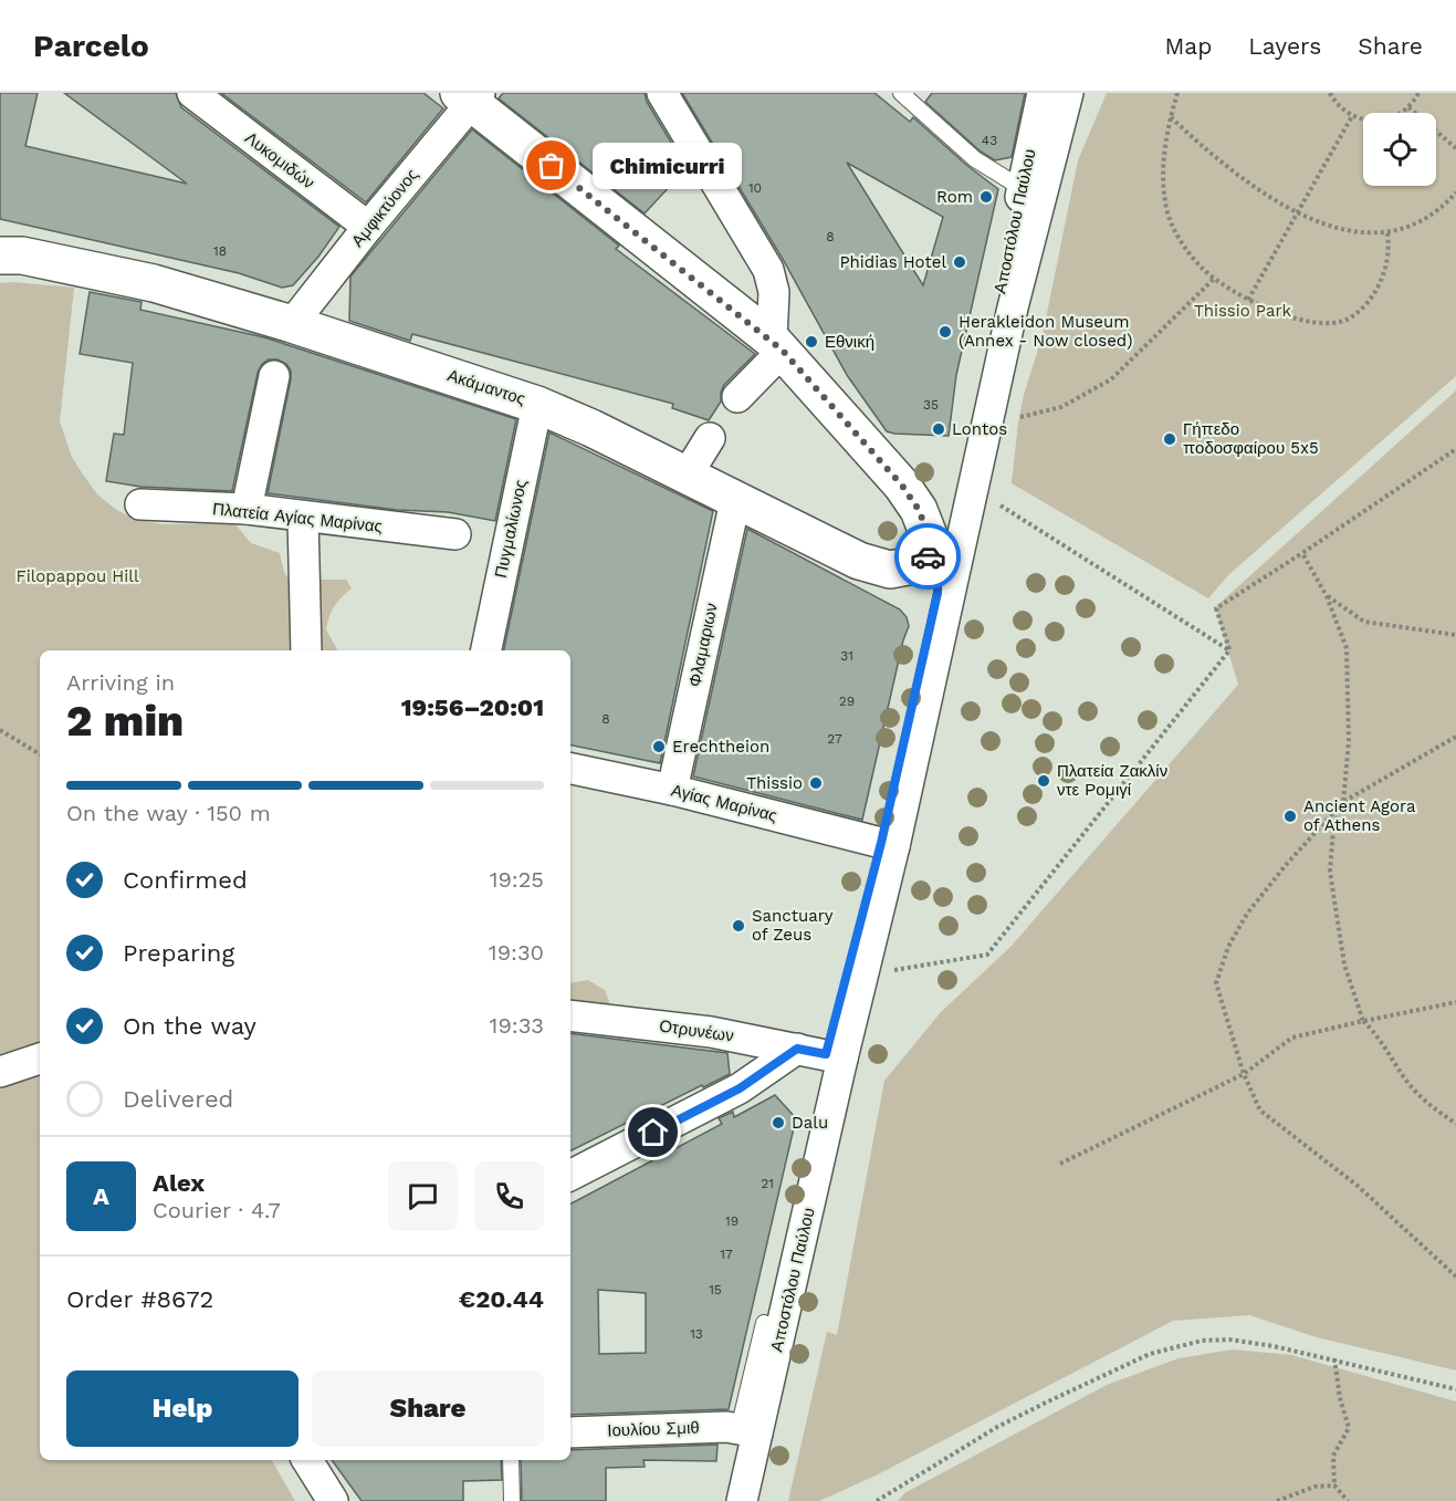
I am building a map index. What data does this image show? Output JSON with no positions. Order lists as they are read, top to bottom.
{
  "streets": {
    "street": [
      "Λυκομιδών",
      "Αμφικτύονος",
      "Αποστόλου Παύλου",
      "Ακάμαντος",
      "Πλατεία Αγίας Μαρίνας",
      "Πυγμαλίωνος",
      "Φλαμαριων",
      "Αγίας Μαρίνας",
      "Οτρυνέων",
      "Ιουλίου Σμιθ"
    ]
  },
  "crossings": [
    ["Λυκομιδών", "Αμφικτύονος"],
    ["Αμφικτύονος", "Ακάμαντος"],
    ["Αποστόλου Παύλου", "Ακάμαντος"],
    ["Αποστόλου Παύλου", "Αγίας Μαρίνας"],
    ["Αποστόλου Παύλου", "Οτρυνέων"],
    ["Αποστόλου Παύλου", "Ιουλίου Σμιθ"],
    ["Ακάμαντος", "Πυγμαλίωνος"],
    ["Ακάμαντος", "Φλαμαριων"],
    ["Φλαμαριων", "Αγίας Μαρίνας"]
  ],
  "parks": ["Thissio Park", "Filopappou Hill"],
  "places": [
    "Chimicurri",
    "Rom",
    "Phidias Hotel",
    "Herakleidon Museum (Annex - Now closed)",
    "Εθνική",
    "Lontos",
    "Γήπεδο ποδοσφαίρου 5x5",
    "Erechtheion",
    "Πλατεία Ζακλίν ντε Ρομιγί",
    "Thissio",
    "Ancient Agora of Athens",
    "Sanctuary of Zeus",
    "Dalu"
  ],
  "house_numbers": [
    "43",
    "10",
    "8",
    "18",
    "35",
    "31",
    "29",
    "8",
    "27",
    "21",
    "19",
    "17",
    "15",
    "13"
  ],
  "page": {
    "header": "Parcelo",
    "nav": ["Map", "Layers", "Share"],
    "bubble": "Chimicurri",
    "heading": ["2 min", "Arriving in", "19:56–20:01"],
    "panel": [
      "Alex",
      "Courier · 4.7",
      "Order #8672",
      "€20.44"
    ],
    "bar": "On the way · 150 m",
    "list": [
      ["Confirmed", "19:25"],
      ["Preparing", "19:30"],
      ["On the way", "19:33"],
      "Delivered"
    ],
    "round": "A",
    "buttons": ["Help", "Share"]
  }
}
